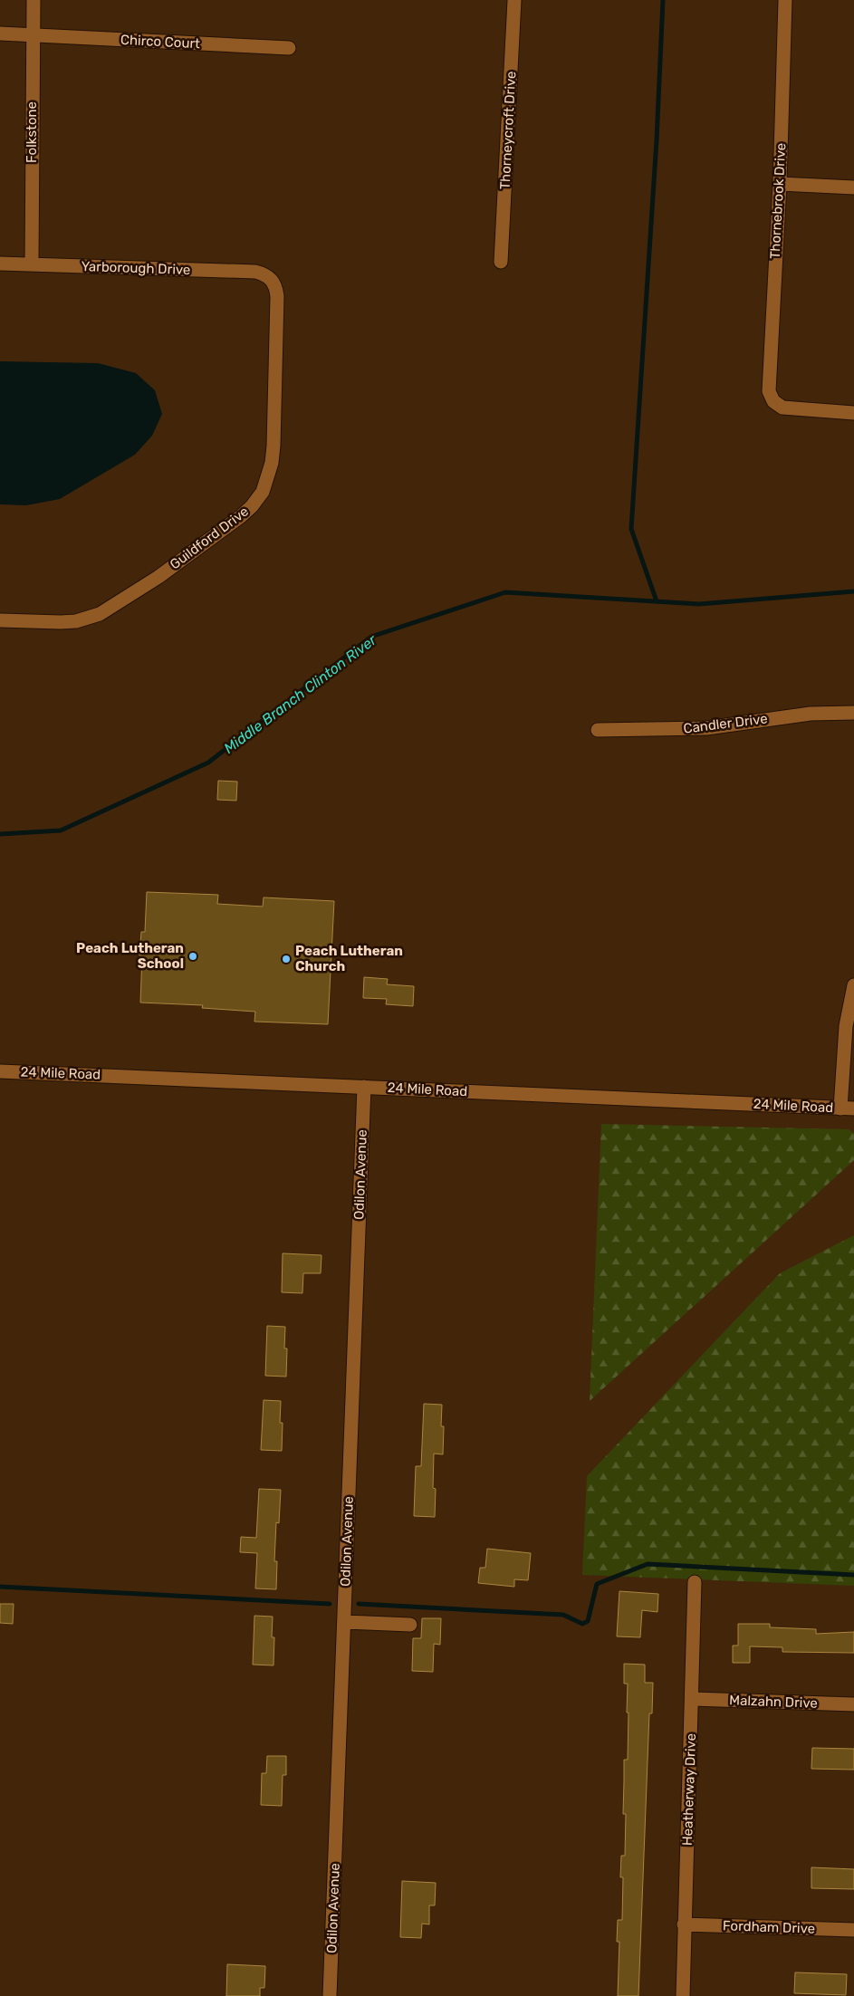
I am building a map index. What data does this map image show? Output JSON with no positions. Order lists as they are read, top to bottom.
{
  "streets": {
    "street": [
      "Chirco Court",
      "Thorneycroft Drive",
      "Folkstone",
      "Thornebrook Drive",
      "Yarborough Drive",
      "Guildford Drive",
      "Candler Drive",
      "24 Mile Road",
      "Odilon Avenue",
      "Malzahn Drive",
      "Heatherway Drive",
      "Fordham Drive"
    ]
  },
  "crossings": [
    ["Chirco Court", "Folkstone"],
    ["Folkstone", "Yarborough Drive"],
    ["Yarborough Drive", "Guildford Drive"],
    ["24 Mile Road", "Odilon Avenue"],
    ["Malzahn Drive", "Heatherway Drive"],
    ["Heatherway Drive", "Fordham Drive"]
  ],
  "water": ["Middle Branch Clinton River"],
  "places": ["Peach Lutheran School", "Peach Lutheran Church"]
}
